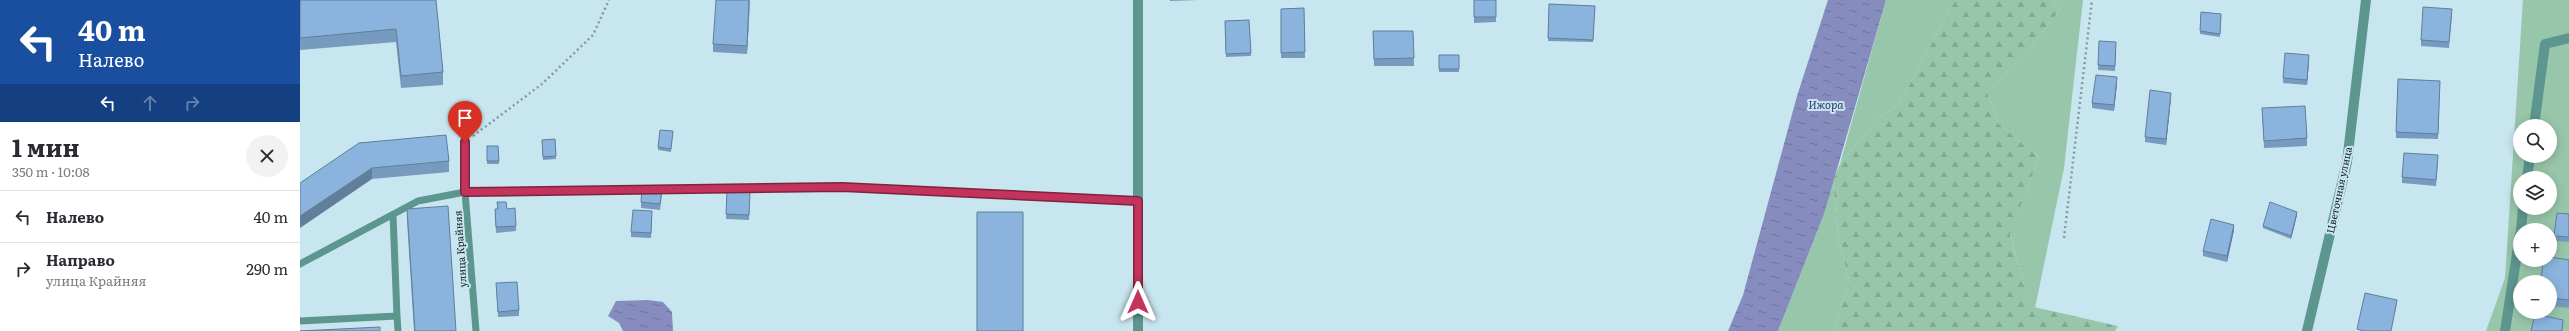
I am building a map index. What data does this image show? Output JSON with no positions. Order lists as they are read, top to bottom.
{
  "streets": {
    "street": ["Цветочная улица"],
    "lane": ["улица Крайняя"]
  },
  "water": ["Ижора"],
  "page": {
    "turn": ["40 m", "Налево"],
    "map_buttons": ["+", "−"],
    "heading": ["1 мин", "350 m · 10:08"],
    "list": [
      {
        "name": "Налево",
        "value": "40 m"
      },
      {
        "name": "Направо",
        "note": "улица Крайняя",
        "value": "290 m"
      }
    ]
  }
}
